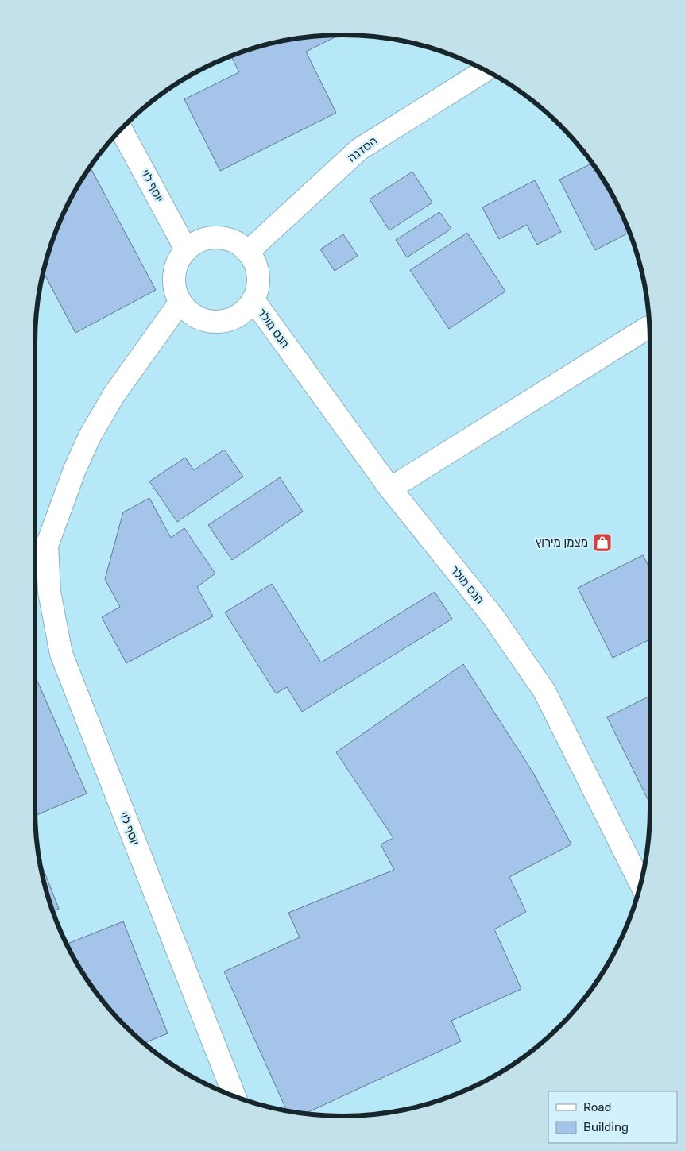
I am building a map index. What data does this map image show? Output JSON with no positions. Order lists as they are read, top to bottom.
{
  "streets": {
    "street": ["הסדנה", "יוסף לוי", "הנס מולר"]
  },
  "crossings": [
    ["הסדנה", "יוסף לוי"],
    ["הסדנה", "הנס מולר"],
    ["יוסף לוי", "הנס מולר"]
  ],
  "places": {
    "shop": ["מצמן מירוץ"]
  },
  "legend": ["Road", "Building"]
}
